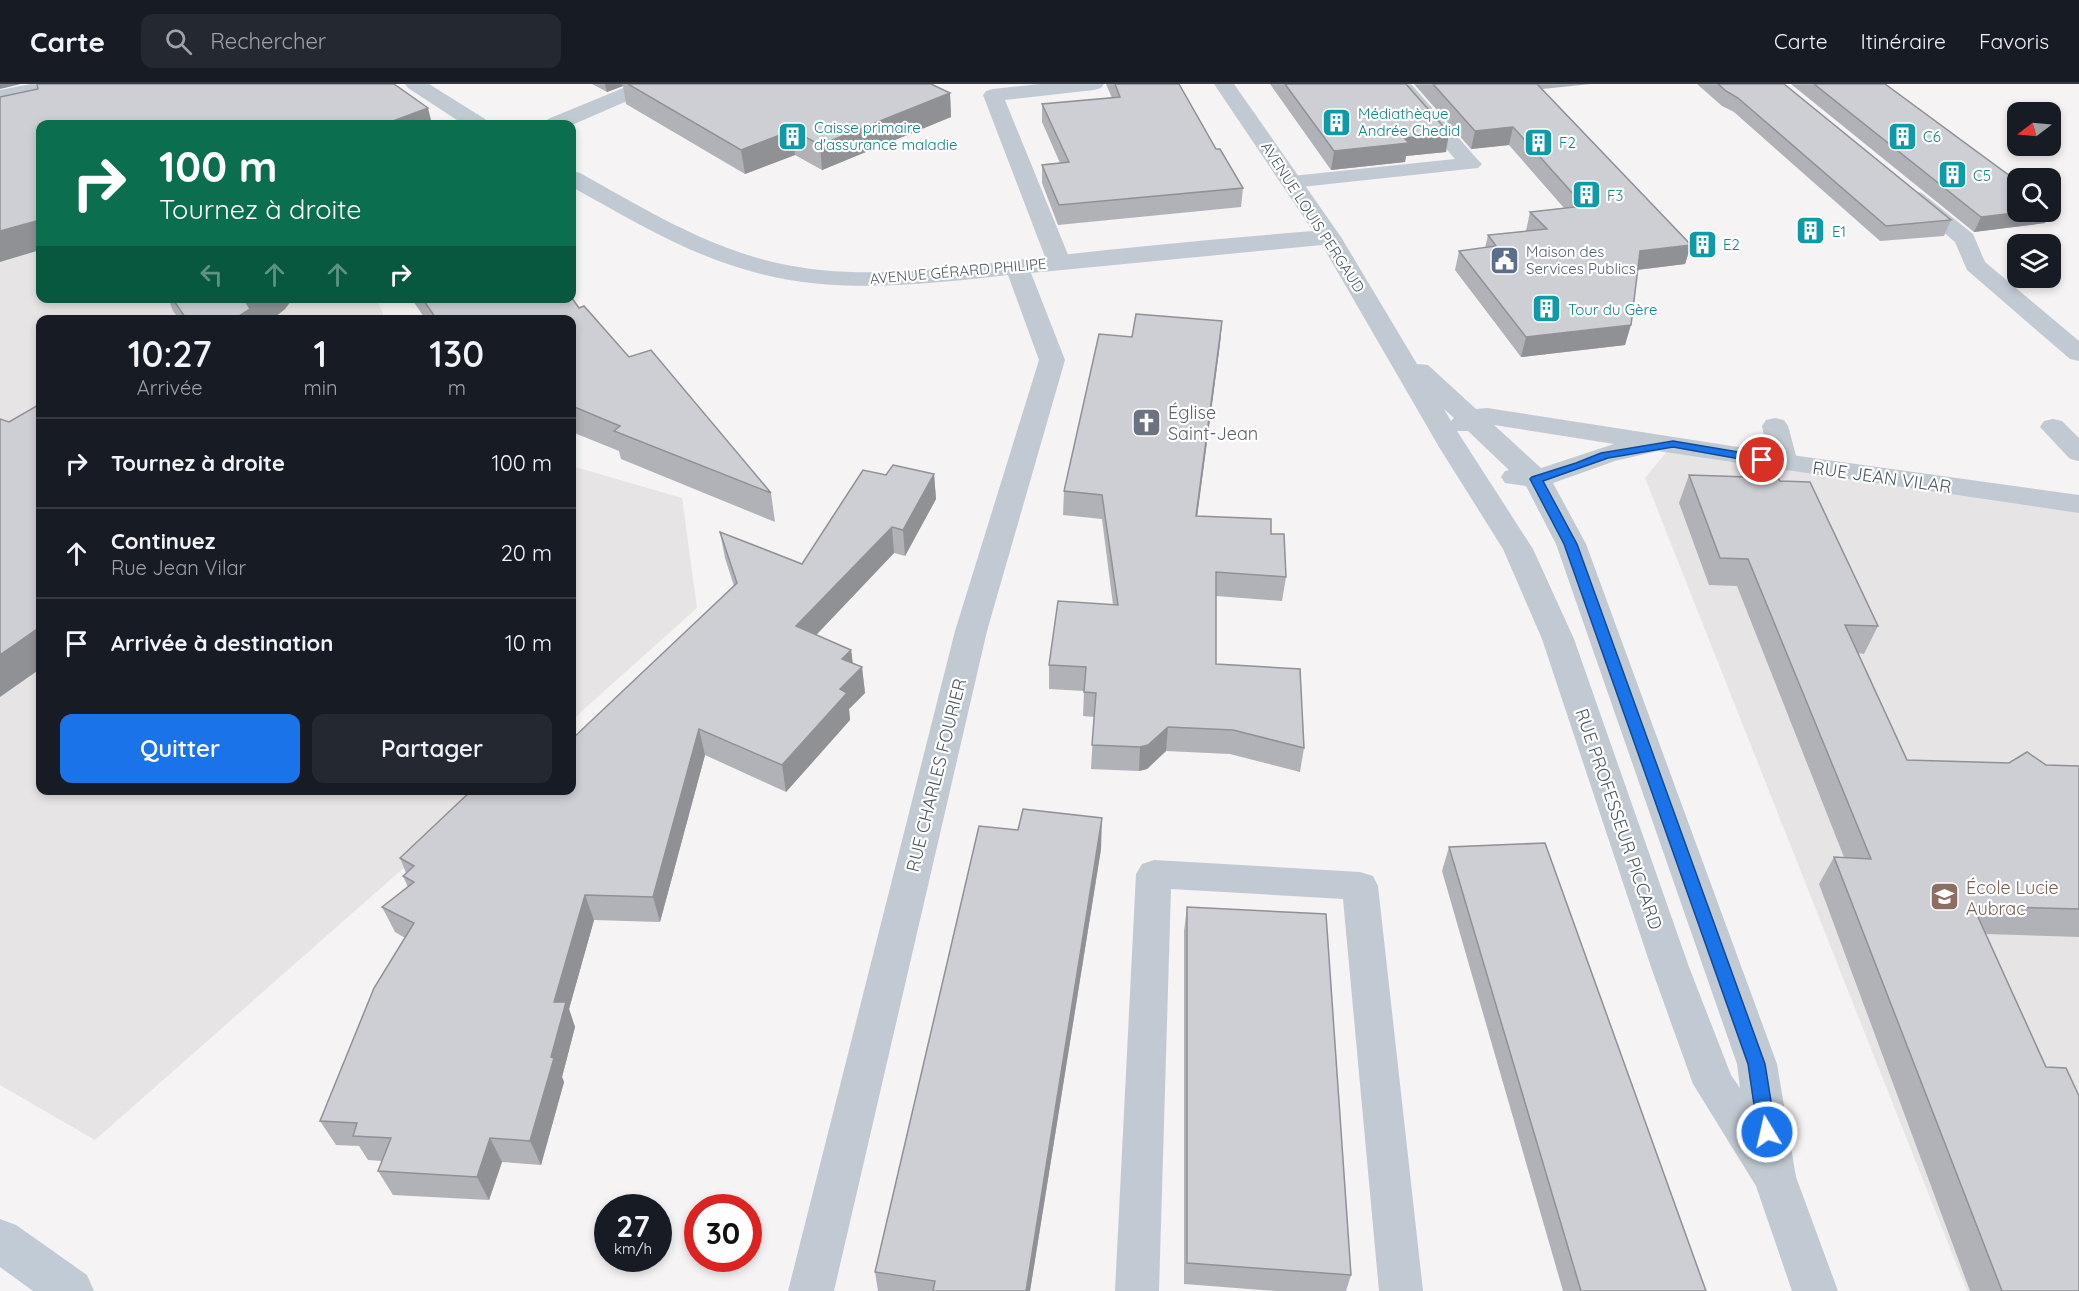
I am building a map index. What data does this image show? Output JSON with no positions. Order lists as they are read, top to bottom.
{
  "streets": {
    "street": [
      "AVENUE LOUIS PERGAUD",
      "AVENUE GÉRARD PHILIPE",
      "RUE JEAN VILAR",
      "RUE CHARLES FOURIER",
      "RUE PROFESSEUR PICCARD"
    ]
  },
  "crossings": [
    ["AVENUE LOUIS PERGAUD", "AVENUE GÉRARD PHILIPE"],
    ["AVENUE LOUIS PERGAUD", "RUE JEAN VILAR"],
    ["AVENUE LOUIS PERGAUD", "RUE PROFESSEUR PICCARD"],
    ["AVENUE GÉRARD PHILIPE", "RUE CHARLES FOURIER"]
  ],
  "places": {
    "building": [
      "Médiathèque Andrée Chedid",
      "Caisse primaire d'assurance maladie",
      "C6",
      "F2",
      "C5",
      "F3",
      "E1",
      "E2",
      "Tour du Gère"
    ],
    "public building": ["Maison des Services Publics"],
    "church": ["Église Saint-Jean"],
    "school or university": ["École Lucie Aubrac"]
  },
  "north": "left",
  "page": {
    "header": "Carte",
    "search": "Rechercher",
    "nav": ["Carte", "Itinéraire", "Favoris"],
    "turn": ["100 m", "Tournez à droite"],
    "eta": [
      "10:27",
      "Arrivée",
      "1",
      "min",
      "130",
      "m"
    ],
    "list": [
      {
        "name": "Tournez à droite",
        "value": "100 m"
      },
      {
        "name": "Continuez",
        "note": "Rue Jean Vilar",
        "value": "20 m"
      },
      {
        "name": "Arrivée à destination",
        "value": "10 m"
      }
    ],
    "buttons": ["Quitter", "Partager"],
    "speed": "27 km/h",
    "limit": "30"
  }
}
